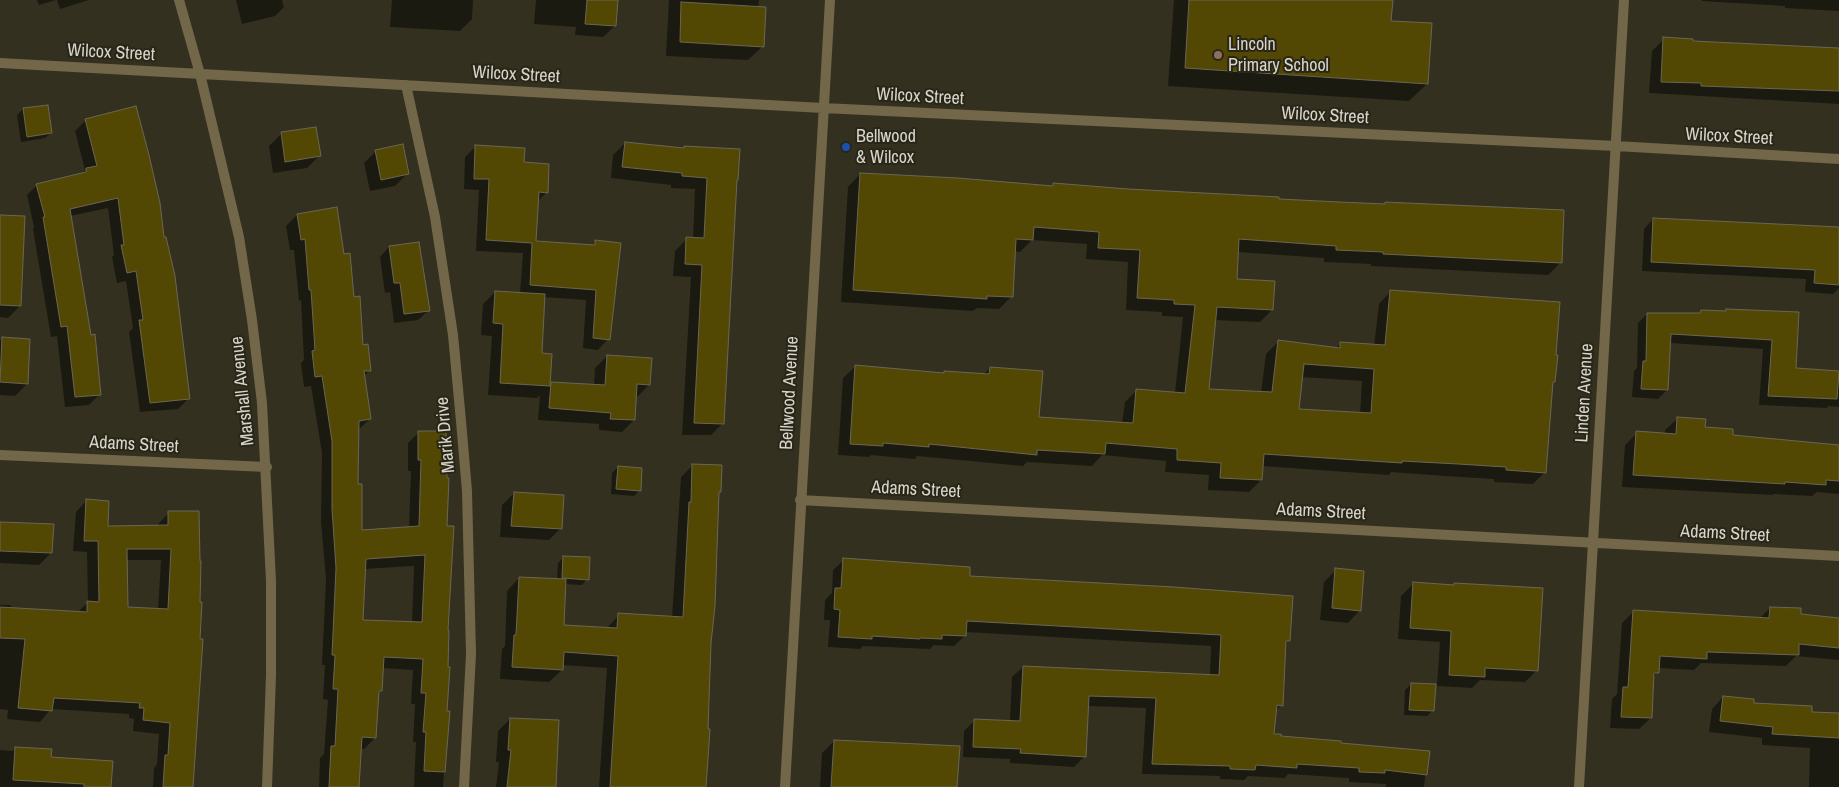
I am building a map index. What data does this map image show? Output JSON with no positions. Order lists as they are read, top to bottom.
{
  "streets": {
    "street": [
      "Wilcox Street",
      "Marshall Avenue",
      "Bellwood Avenue",
      "Linden Avenue",
      "Marik Drive",
      "Adams Street"
    ]
  },
  "crossings": [
    ["Wilcox Street", "Marshall Avenue"],
    ["Wilcox Street", "Bellwood Avenue"],
    ["Wilcox Street", "Linden Avenue"],
    ["Wilcox Street", "Marik Drive"],
    ["Marshall Avenue", "Adams Street"],
    ["Bellwood Avenue", "Adams Street"],
    ["Linden Avenue", "Adams Street"]
  ],
  "places": ["Lincoln Primary School", "Bellwood & Wilcox"]
}
